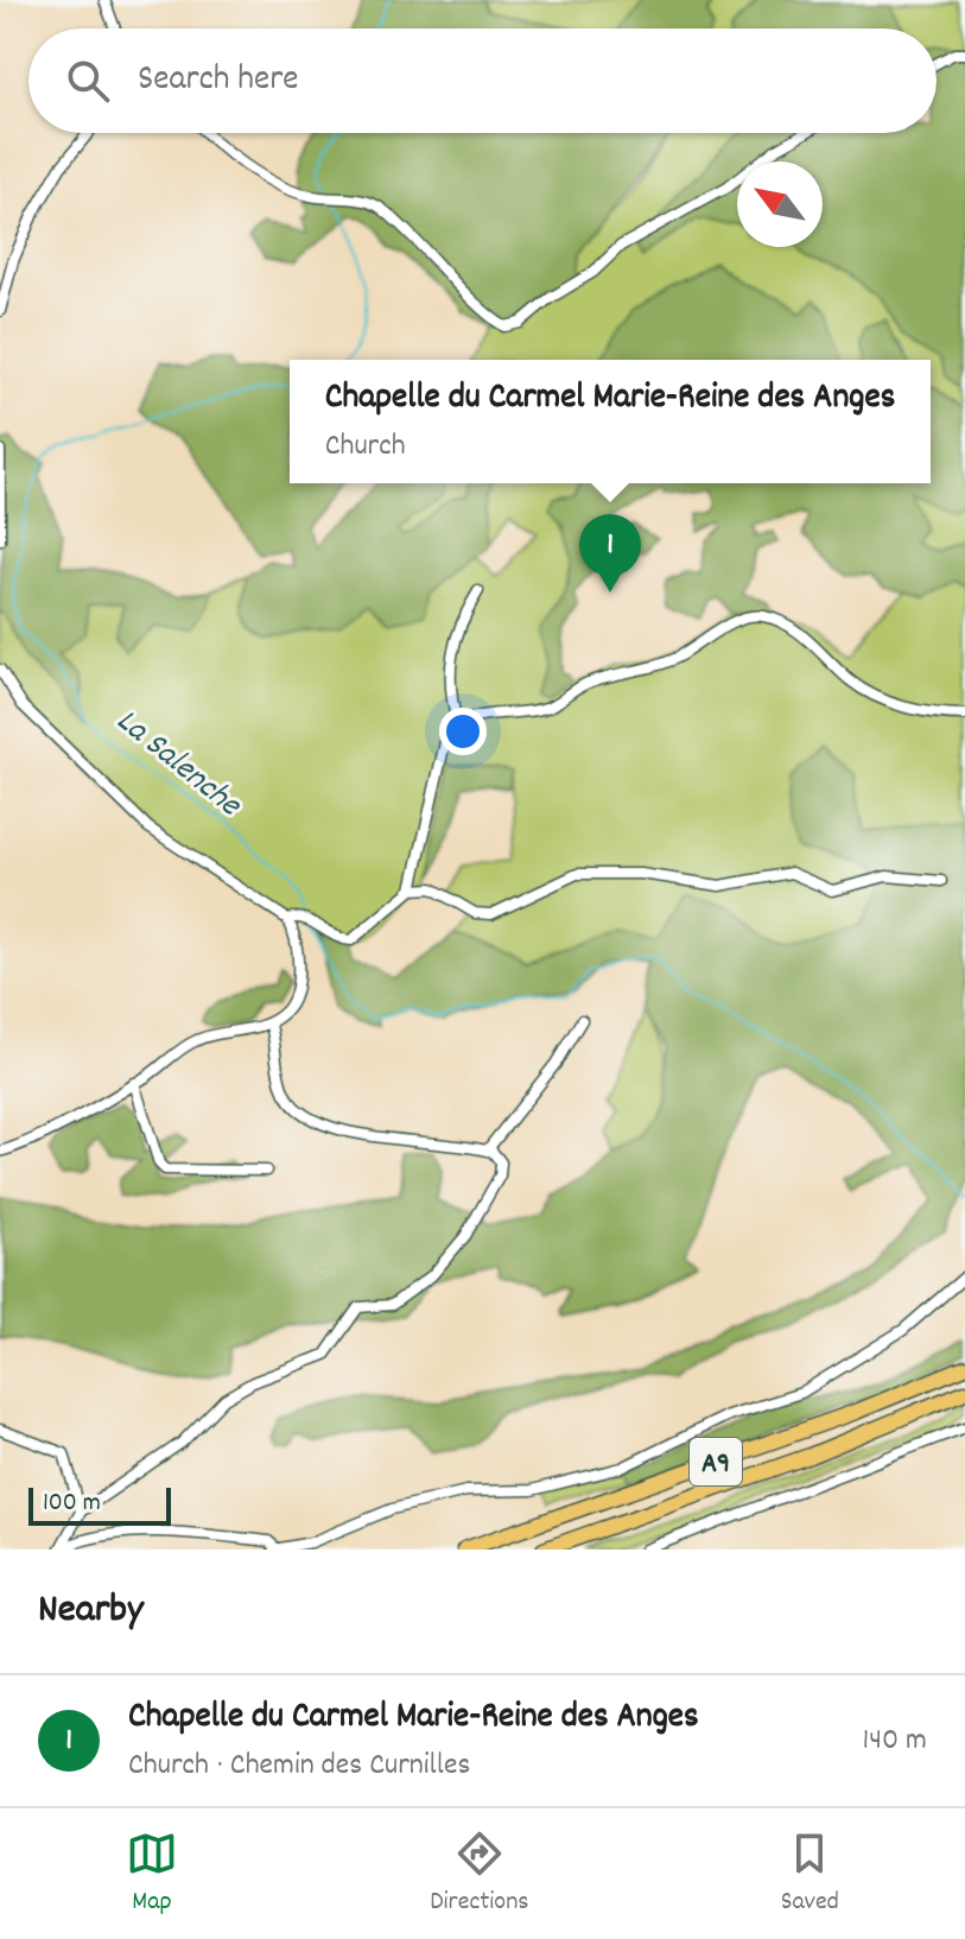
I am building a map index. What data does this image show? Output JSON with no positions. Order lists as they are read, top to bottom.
{
  "streets": {
    "highway": ["A9"]
  },
  "water": ["La Salenche"],
  "scale_bar": "100 m",
  "north": "top left",
  "page": {
    "search": "Search here",
    "popup": ["Chapelle du Carmel Marie-Reine des Anges", "Church"],
    "pins": "1",
    "scale": "100 m",
    "heading": "Nearby",
    "list": [
      {
        "mark": "1",
        "name": "Chapelle du Carmel Marie-Reine des Anges",
        "note": "Church · Chemin des Curnilles",
        "value": "140 m"
      }
    ],
    "nav": ["Map", "Directions", "Saved"]
  }
}
